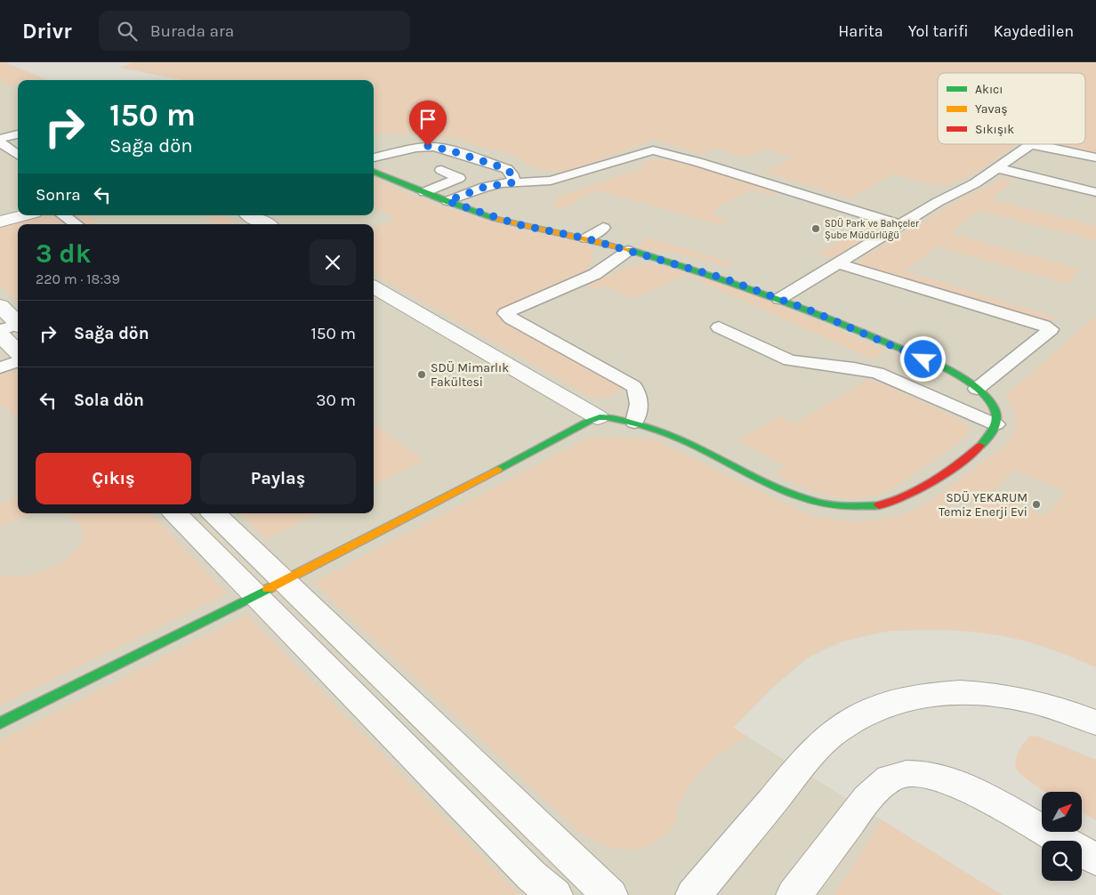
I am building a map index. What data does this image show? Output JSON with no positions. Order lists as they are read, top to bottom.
{
  "places": ["SDÜ Park ve Bahçeler Şube Müdürlüğü", "SDÜ Mimarlık Fakültesi", "SDÜ YEKARUM Temiz Enerji Evi"],
  "legend": ["Akıcı", "Yavaş", "Sıkışık"],
  "north": "top right",
  "page": {
    "header": "Drivr",
    "search": "Burada ara",
    "nav": ["Harita", "Yol tarifi", "Kaydedilen"],
    "turn": ["150 m", "Sağa dön"],
    "then": "Sonra",
    "heading": ["3 dk", "220 m · 18:39"],
    "list": [
      {
        "name": "Sağa dön",
        "value": "150 m"
      },
      {
        "name": "Sola dön",
        "value": "30 m"
      }
    ],
    "buttons": ["Çıkış", "Paylaş"]
  }
}
